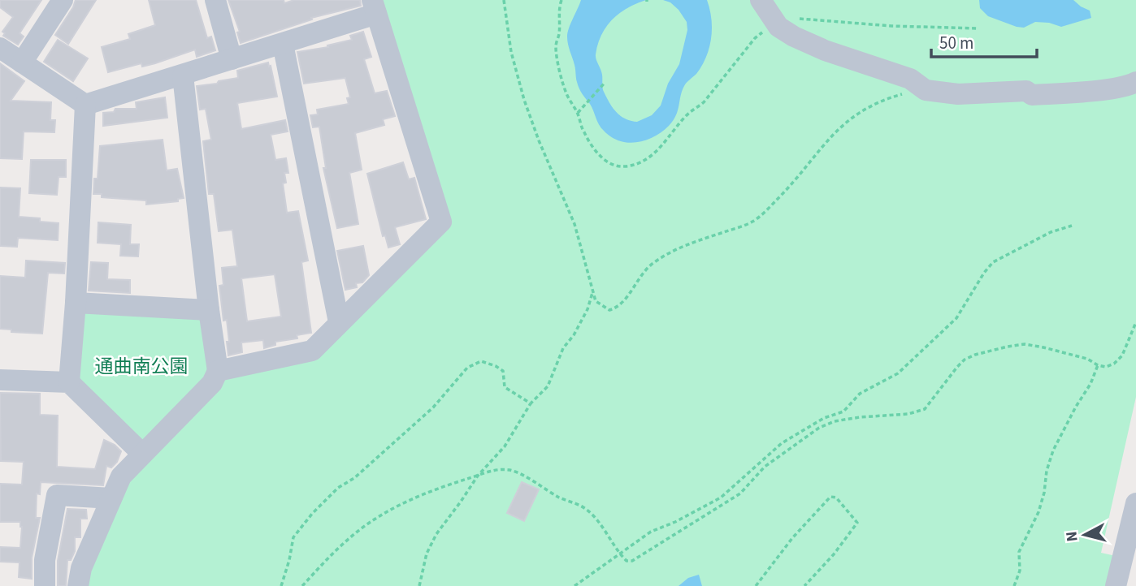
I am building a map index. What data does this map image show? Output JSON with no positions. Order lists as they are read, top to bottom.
{
  "parks": ["通曲南公園"],
  "scale_bar": "50 m",
  "north": "left"
}
